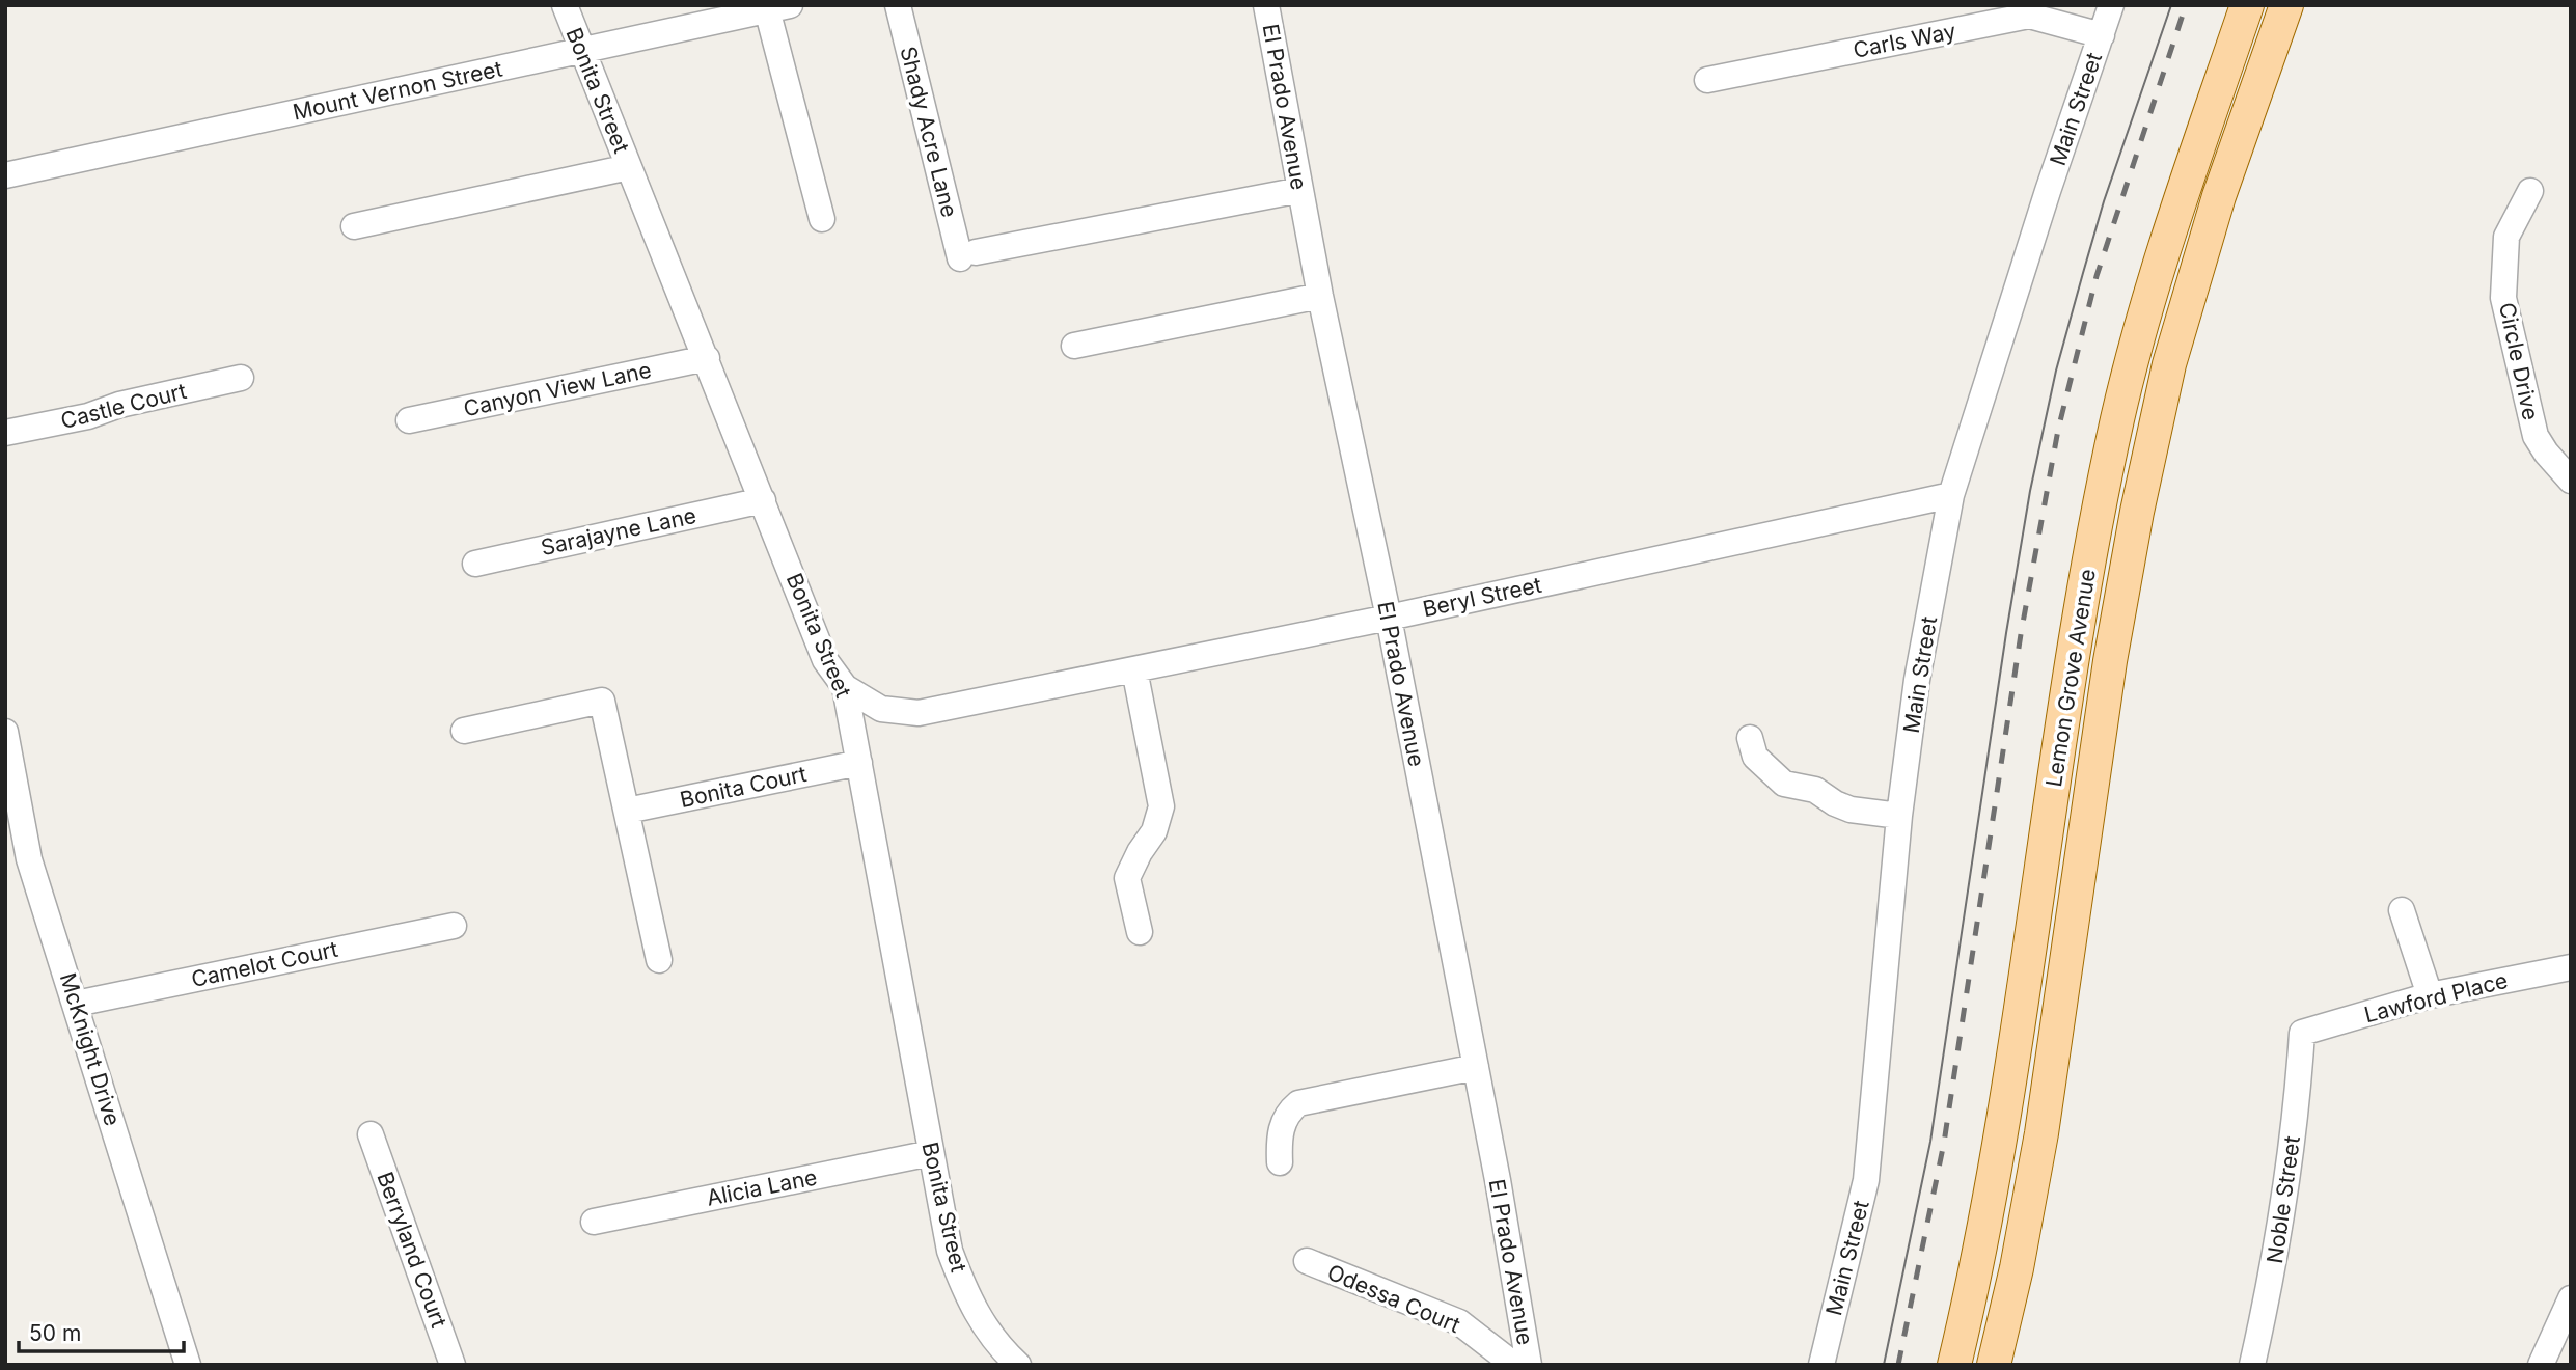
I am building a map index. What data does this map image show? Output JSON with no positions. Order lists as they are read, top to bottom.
{
  "streets": {
    "main road": ["Lemon Grove Avenue"],
    "street": [
      "Carls Way",
      "Mount Vernon Street",
      "Bonita Street",
      "El Prado Avenue",
      "Main Street",
      "Shady Acre Lane",
      "Circle Drive",
      "Canyon View Lane",
      "Castle Court",
      "Sarajayne Lane",
      "Beryl Street",
      "Bonita Court",
      "Camelot Court",
      "Lawford Place",
      "McKnight Drive",
      "Alicia Lane",
      "Noble Street",
      "Berryland Court",
      "Odessa Court"
    ]
  },
  "crossings": [
    ["Carls Way", "Main Street"],
    ["Mount Vernon Street", "Bonita Street"],
    ["Bonita Street", "Canyon View Lane"],
    ["Bonita Street", "Sarajayne Lane"],
    ["Bonita Street", "Beryl Street"],
    ["Bonita Street", "Bonita Court"],
    ["Bonita Street", "Alicia Lane"],
    ["El Prado Avenue", "Shady Acre Lane"],
    ["El Prado Avenue", "Beryl Street"],
    ["Main Street", "Beryl Street"],
    ["Camelot Court", "McKnight Drive"],
    ["Lawford Place", "Noble Street"]
  ],
  "scale_bar": "50 m"
}
